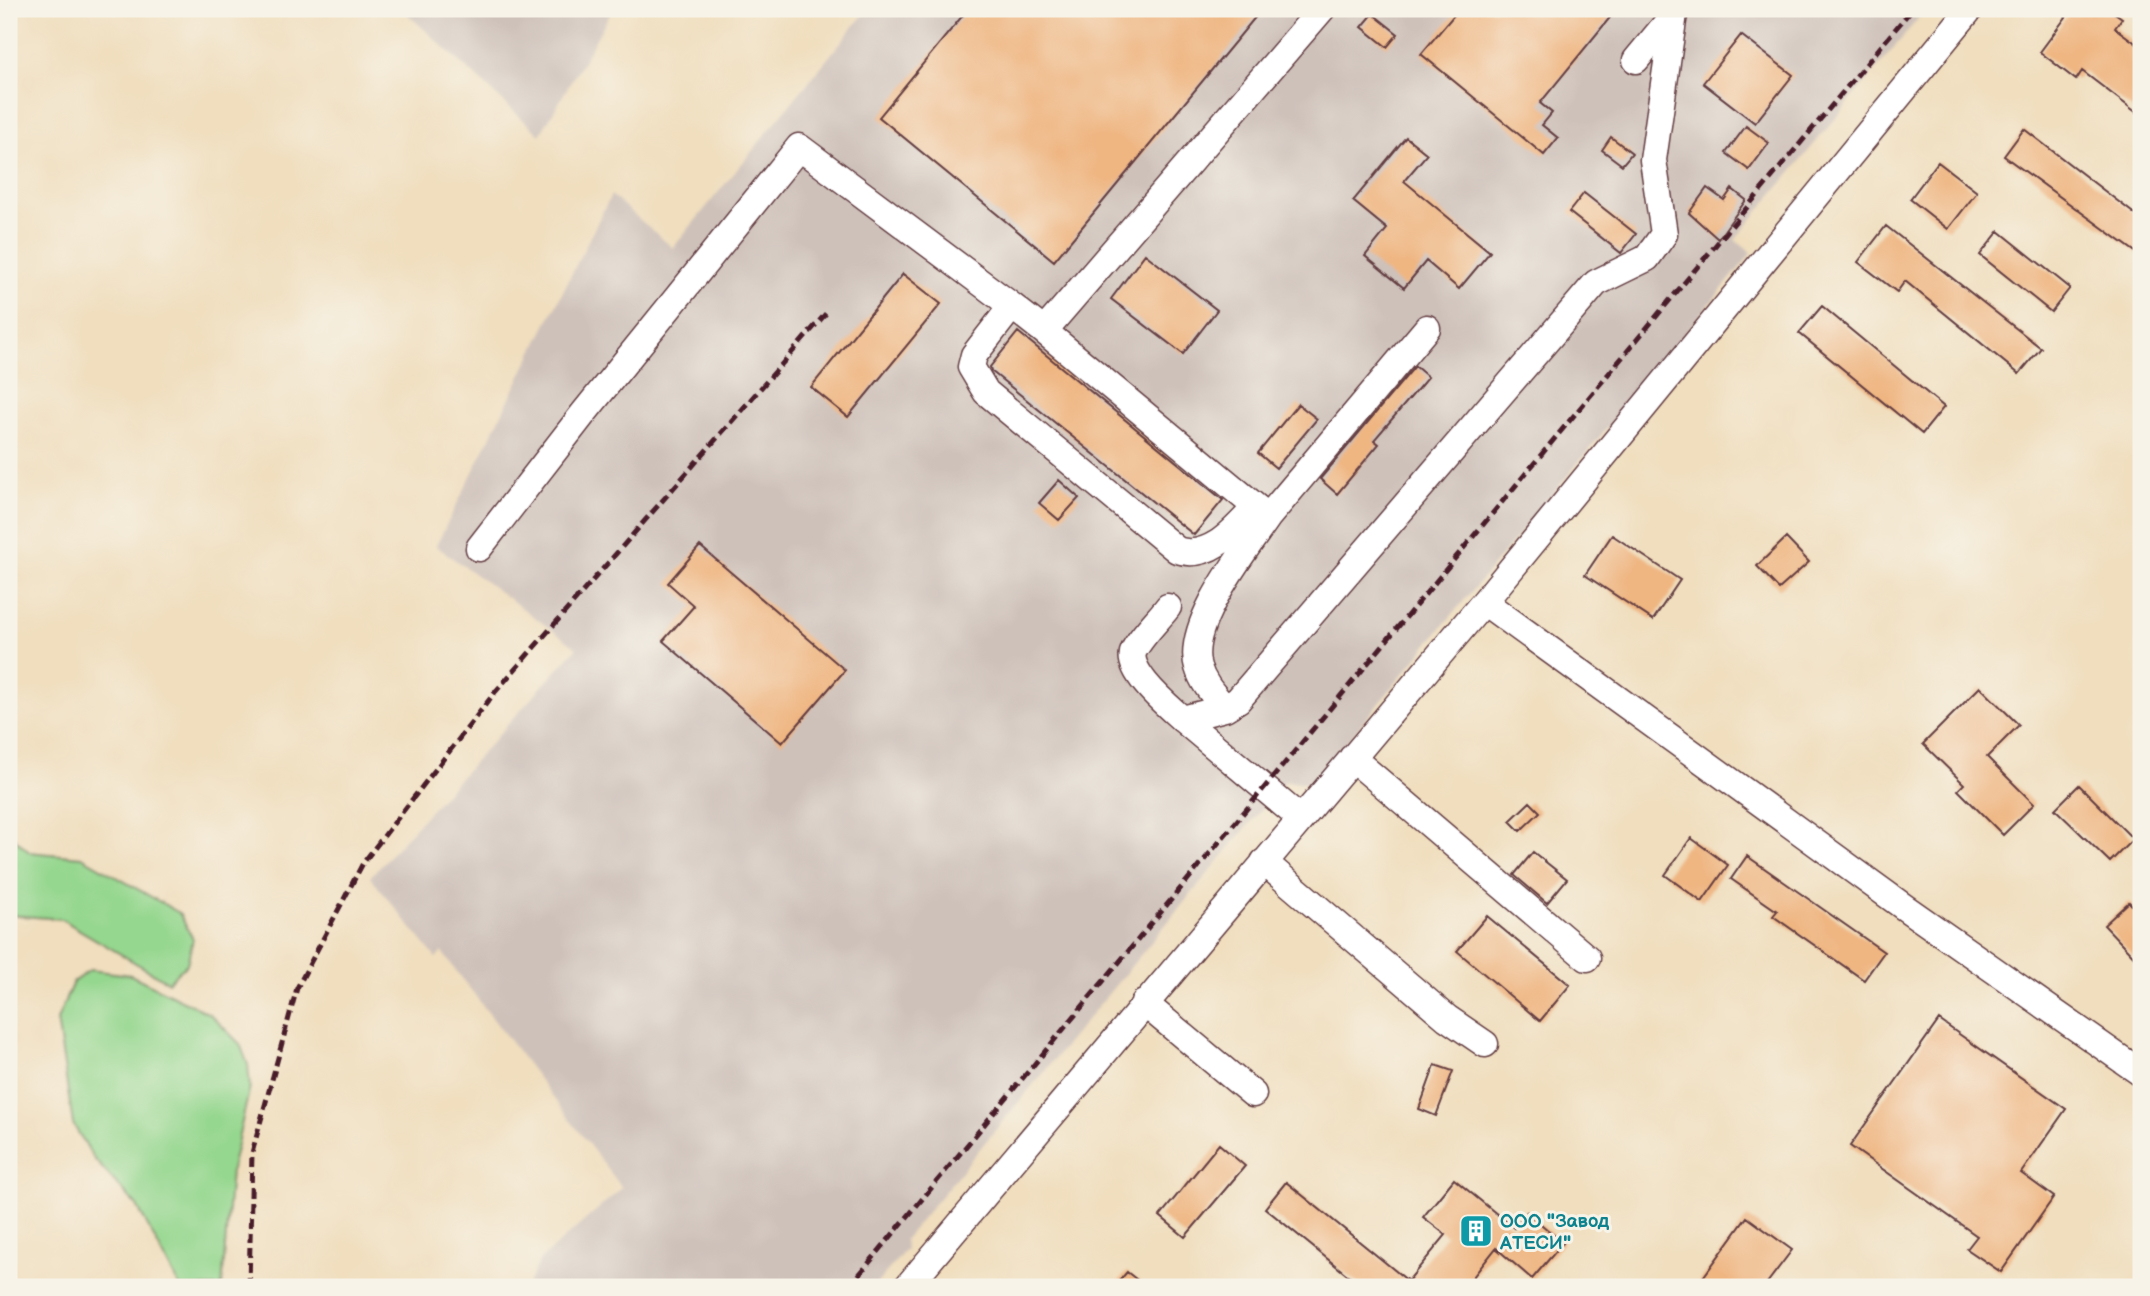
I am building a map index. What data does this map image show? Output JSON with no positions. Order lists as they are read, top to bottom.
{
  "places": {
    "building": ["ООО \"Завод АТЕСИ\""]
  }
}
